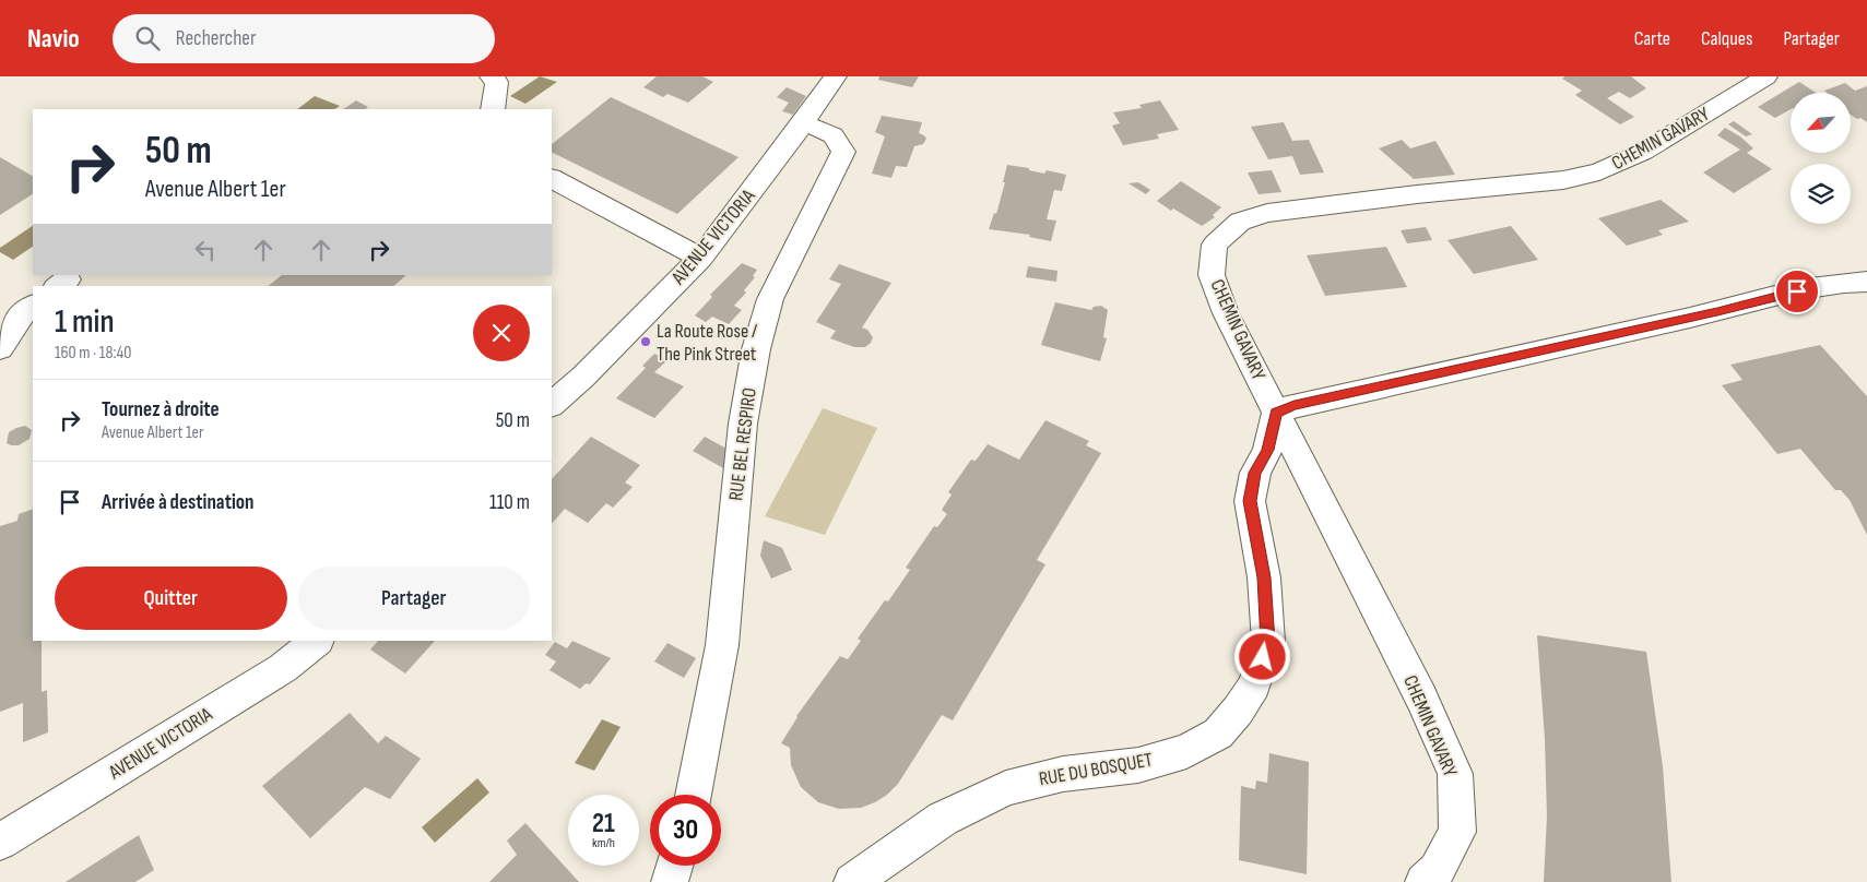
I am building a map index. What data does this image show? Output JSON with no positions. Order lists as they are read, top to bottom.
{
  "streets": {
    "street": [
      "CHEMIN GAVARY",
      "AVENUE VICTORIA",
      "RUE BEL RESPIRO",
      "RUE DU BOSQUET"
    ]
  },
  "crossings": [
    ["CHEMIN GAVARY", "RUE DU BOSQUET"],
    ["AVENUE VICTORIA", "RUE BEL RESPIRO"]
  ],
  "places": ["La Route Rose / The Pink Street"],
  "north": "bottom left",
  "page": {
    "header": "Navio",
    "search": "Rechercher",
    "nav": ["Carte", "Calques", "Partager"],
    "turn": ["50 m", "Avenue Albert 1er"],
    "heading": ["1 min", "160 m · 18:40"],
    "list": [
      {
        "name": "Tournez à droite",
        "note": "Avenue Albert 1er",
        "value": "50 m"
      },
      {
        "name": "Arrivée à destination",
        "value": "110 m"
      }
    ],
    "buttons": ["Quitter", "Partager"],
    "speed": "21 km/h",
    "limit": "30"
  }
}
